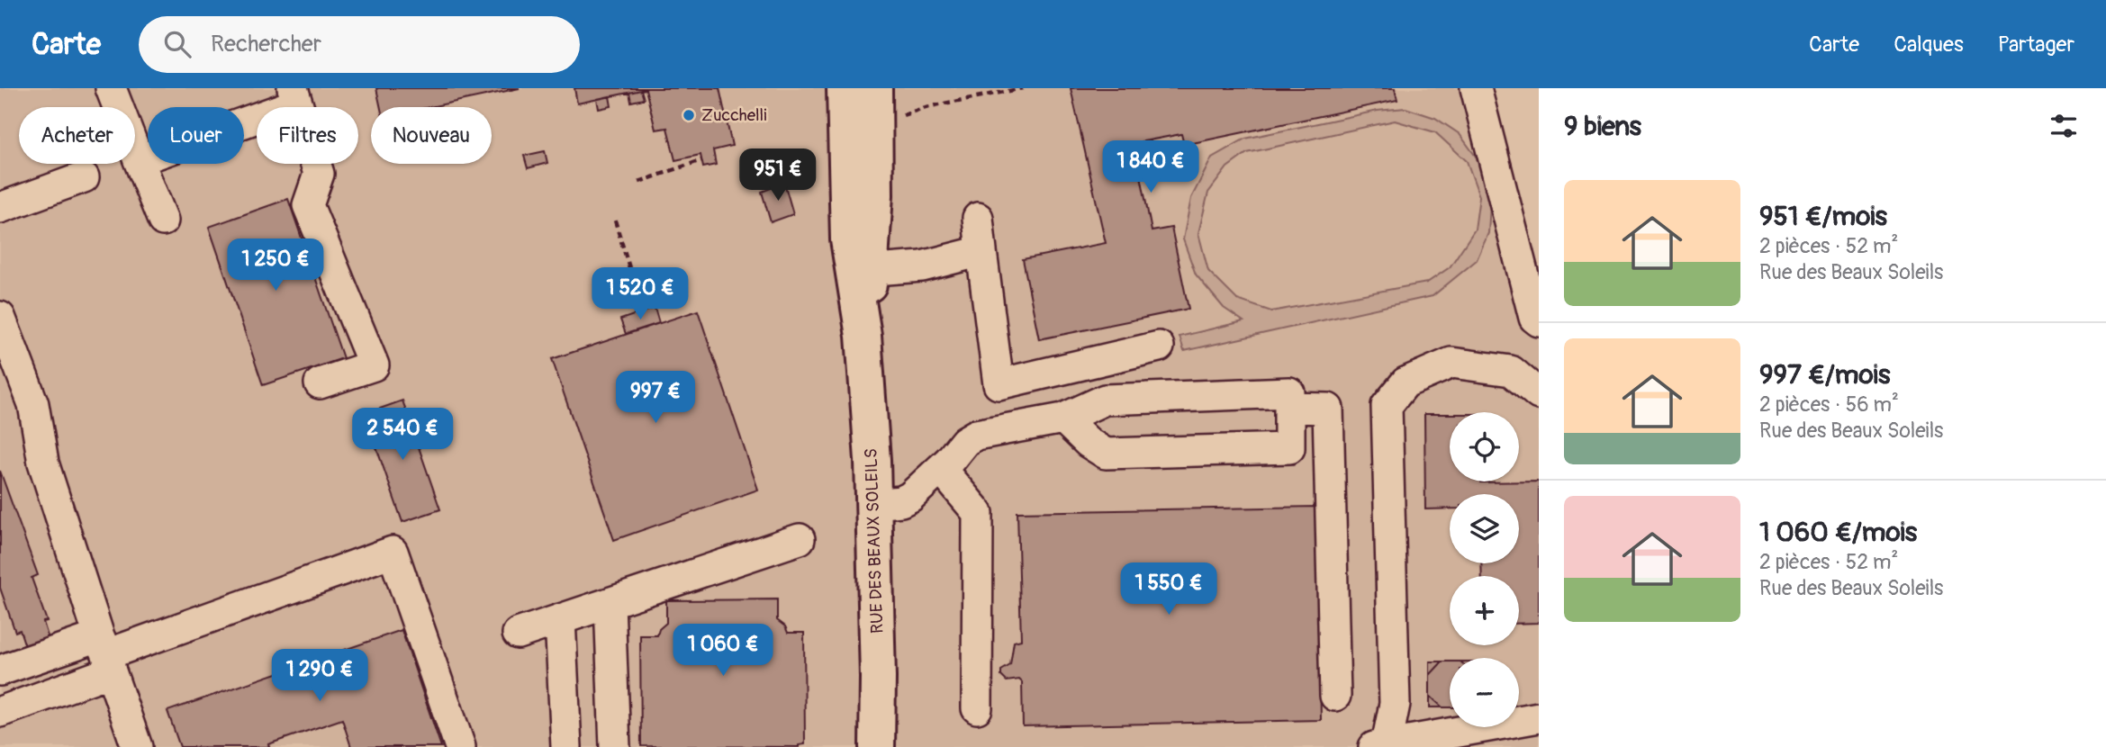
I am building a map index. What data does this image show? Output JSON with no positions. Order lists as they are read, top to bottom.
{
  "streets": {
    "main road": ["RUE DES BEAUX SOLEILS"]
  },
  "places": ["Zucchelli"],
  "page": {
    "header": "Carte",
    "search": "Rechercher",
    "nav": ["Carte", "Calques", "Partager"],
    "heading": "9 biens",
    "chip": [
      "Acheter",
      "Louer",
      "Filtres",
      "Nouveau"
    ],
    "price": [
      "1 840 €",
      "951 €",
      "1 250 €",
      "1 520 €",
      "997 €",
      "2 540 €",
      "1 550 €",
      "1 060 €",
      "1 290 €"
    ],
    "list": [
      {
        "name": "951 €/mois",
        "note": "2 pièces · 52 m² · Rue des Beaux Soleils"
      },
      {
        "name": "997 €/mois",
        "note": "2 pièces · 56 m² · Rue des Beaux Soleils"
      },
      {
        "name": "1 060 €/mois",
        "note": "2 pièces · 52 m² · Rue des Beaux Soleils"
      }
    ],
    "map_buttons": ["+", "−"]
  }
}
